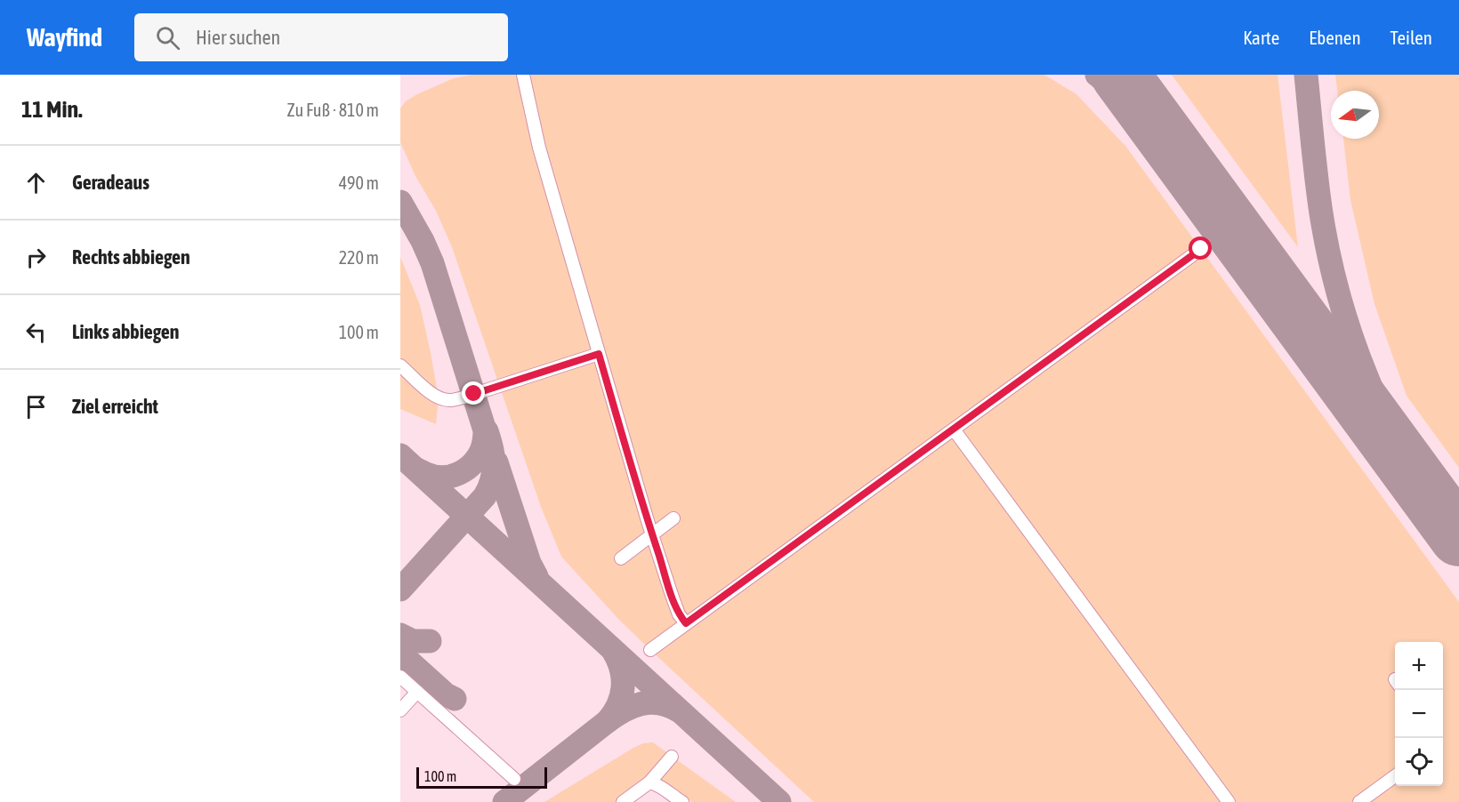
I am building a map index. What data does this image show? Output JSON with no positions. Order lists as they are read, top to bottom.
{
  "scale_bar": "100 m",
  "north": "left",
  "page": {
    "header": "Wayfind",
    "search": "Hier suchen",
    "nav": ["Karte", "Ebenen", "Teilen"],
    "heading": ["11 Min.", "Zu Fuß · 810 m"],
    "list": [
      ["Geradeaus", "490 m"],
      ["Rechts abbiegen", "220 m"],
      ["Links abbiegen", "100 m"],
      "Ziel erreicht"
    ],
    "map_buttons": ["+", "−"],
    "scale": "100 m"
  }
}
